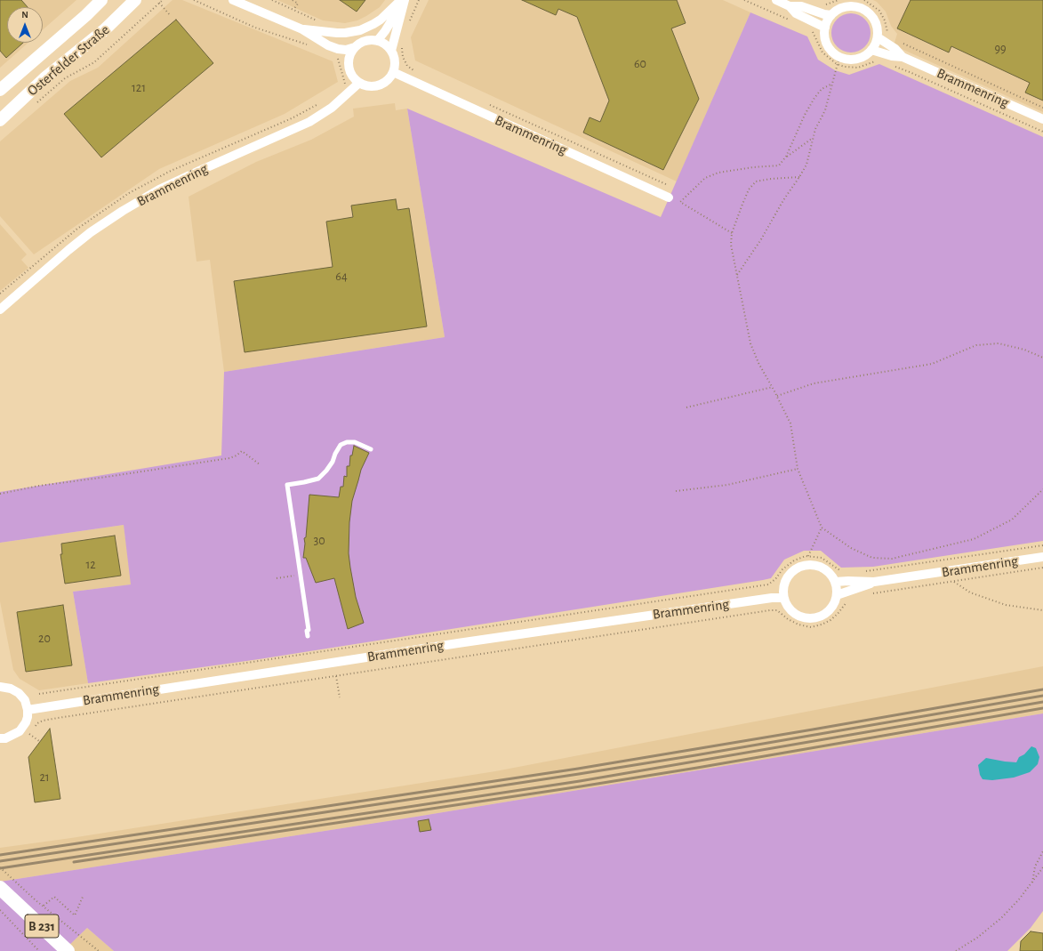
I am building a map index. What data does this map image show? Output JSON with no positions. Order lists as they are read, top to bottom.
{
  "streets": {
    "main road": ["Osterfelder Straße", "B 231"],
    "street": ["Brammenring"]
  },
  "house_numbers": [
    "99",
    "60",
    "121",
    "64",
    "30",
    "12",
    "20",
    "21"
  ],
  "north": "top"
}
